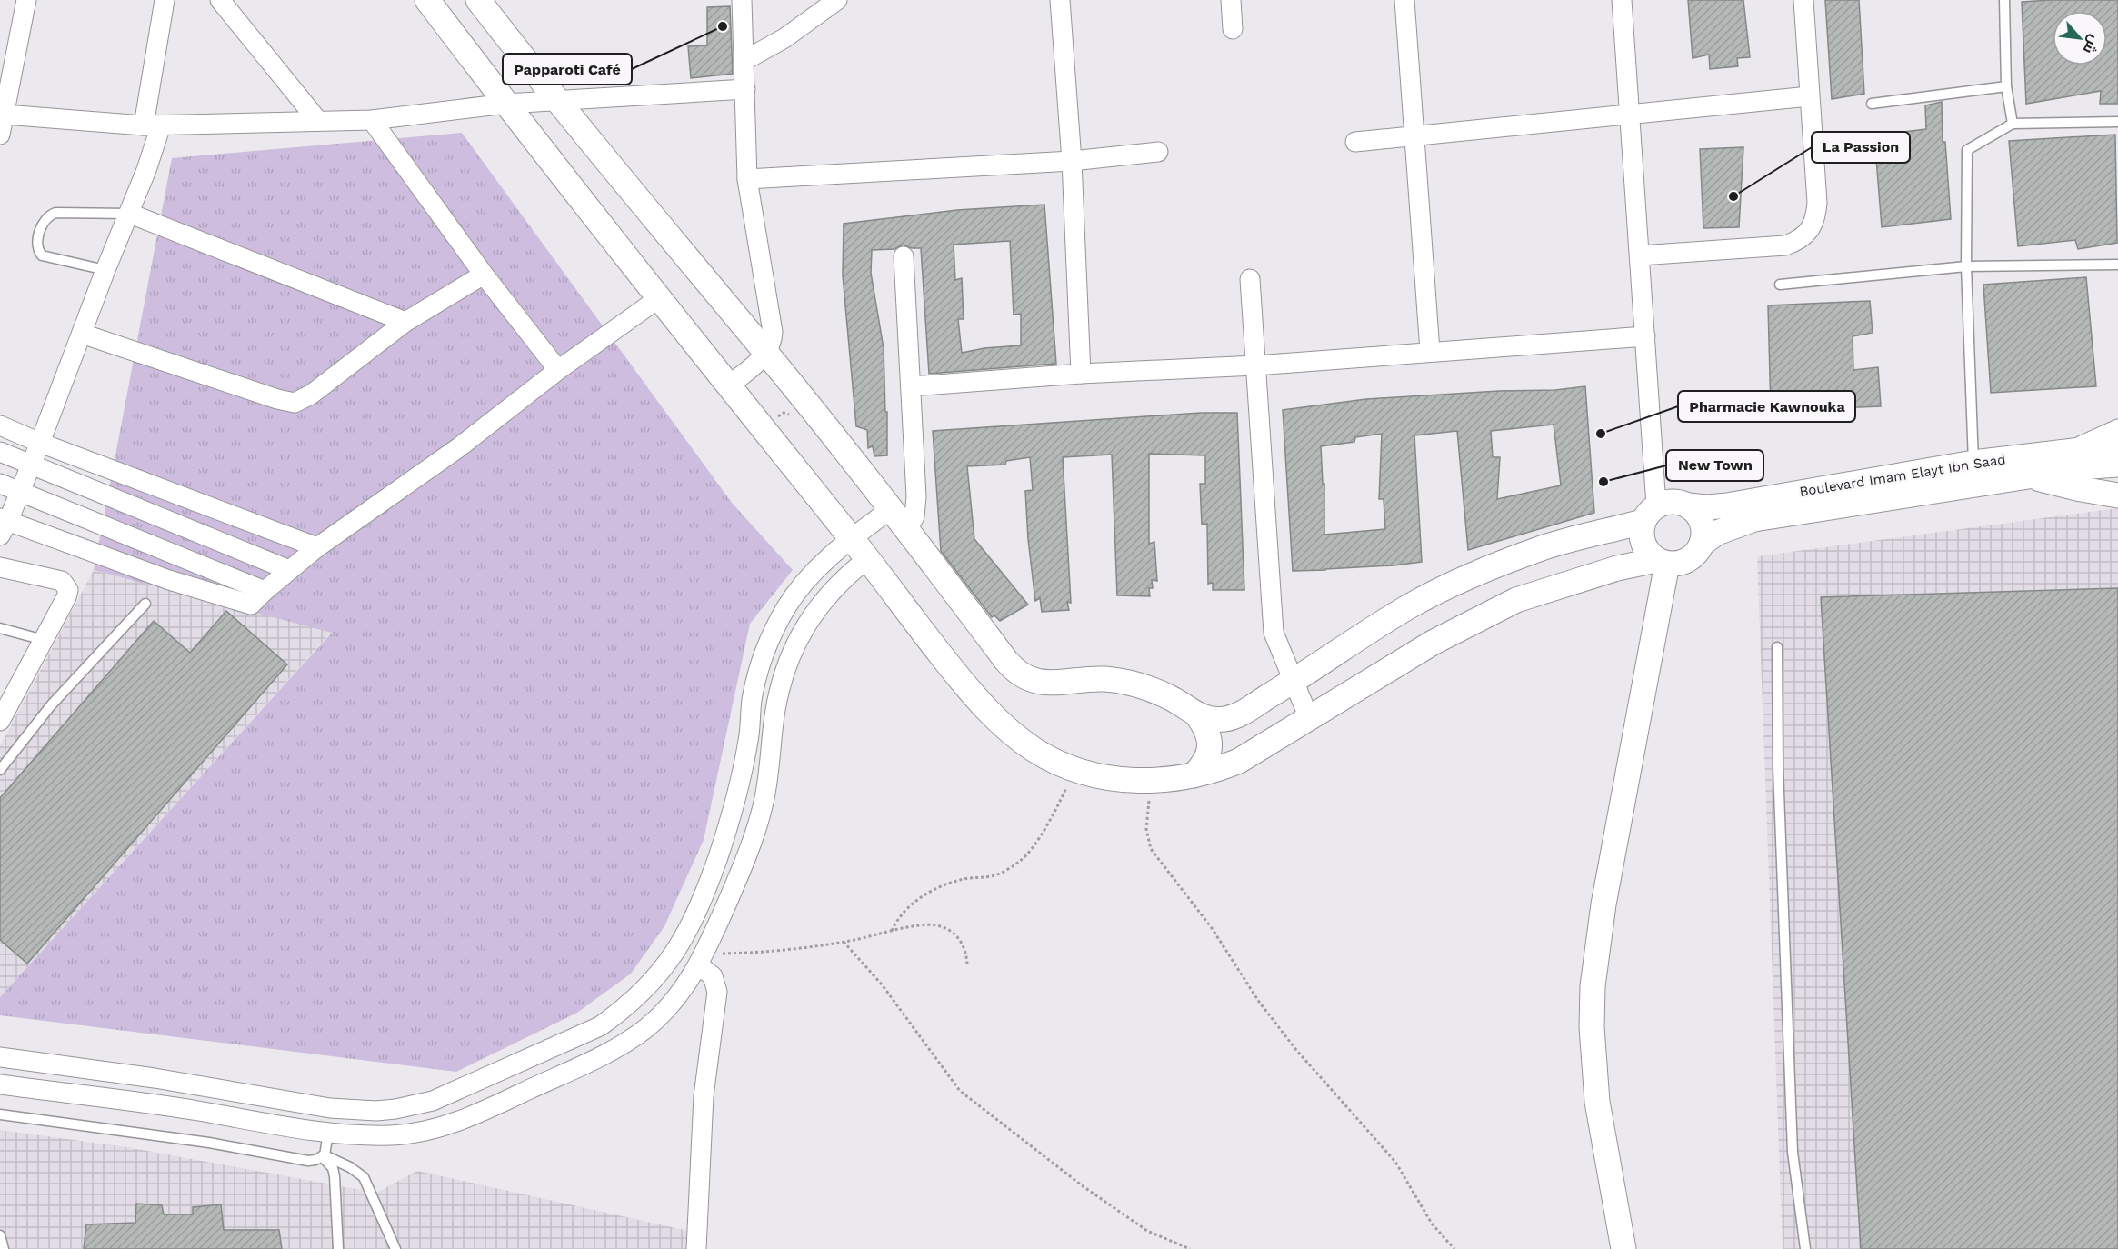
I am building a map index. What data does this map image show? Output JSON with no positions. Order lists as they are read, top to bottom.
{
  "streets": {
    "street": ["Boulevard Imam Elayt Ibn Saad"]
  },
  "places": [
    "Papparoti Café",
    "La Passion",
    "Pharmacie Kawnouka",
    "New Town"
  ],
  "north": "bottom right"
}
